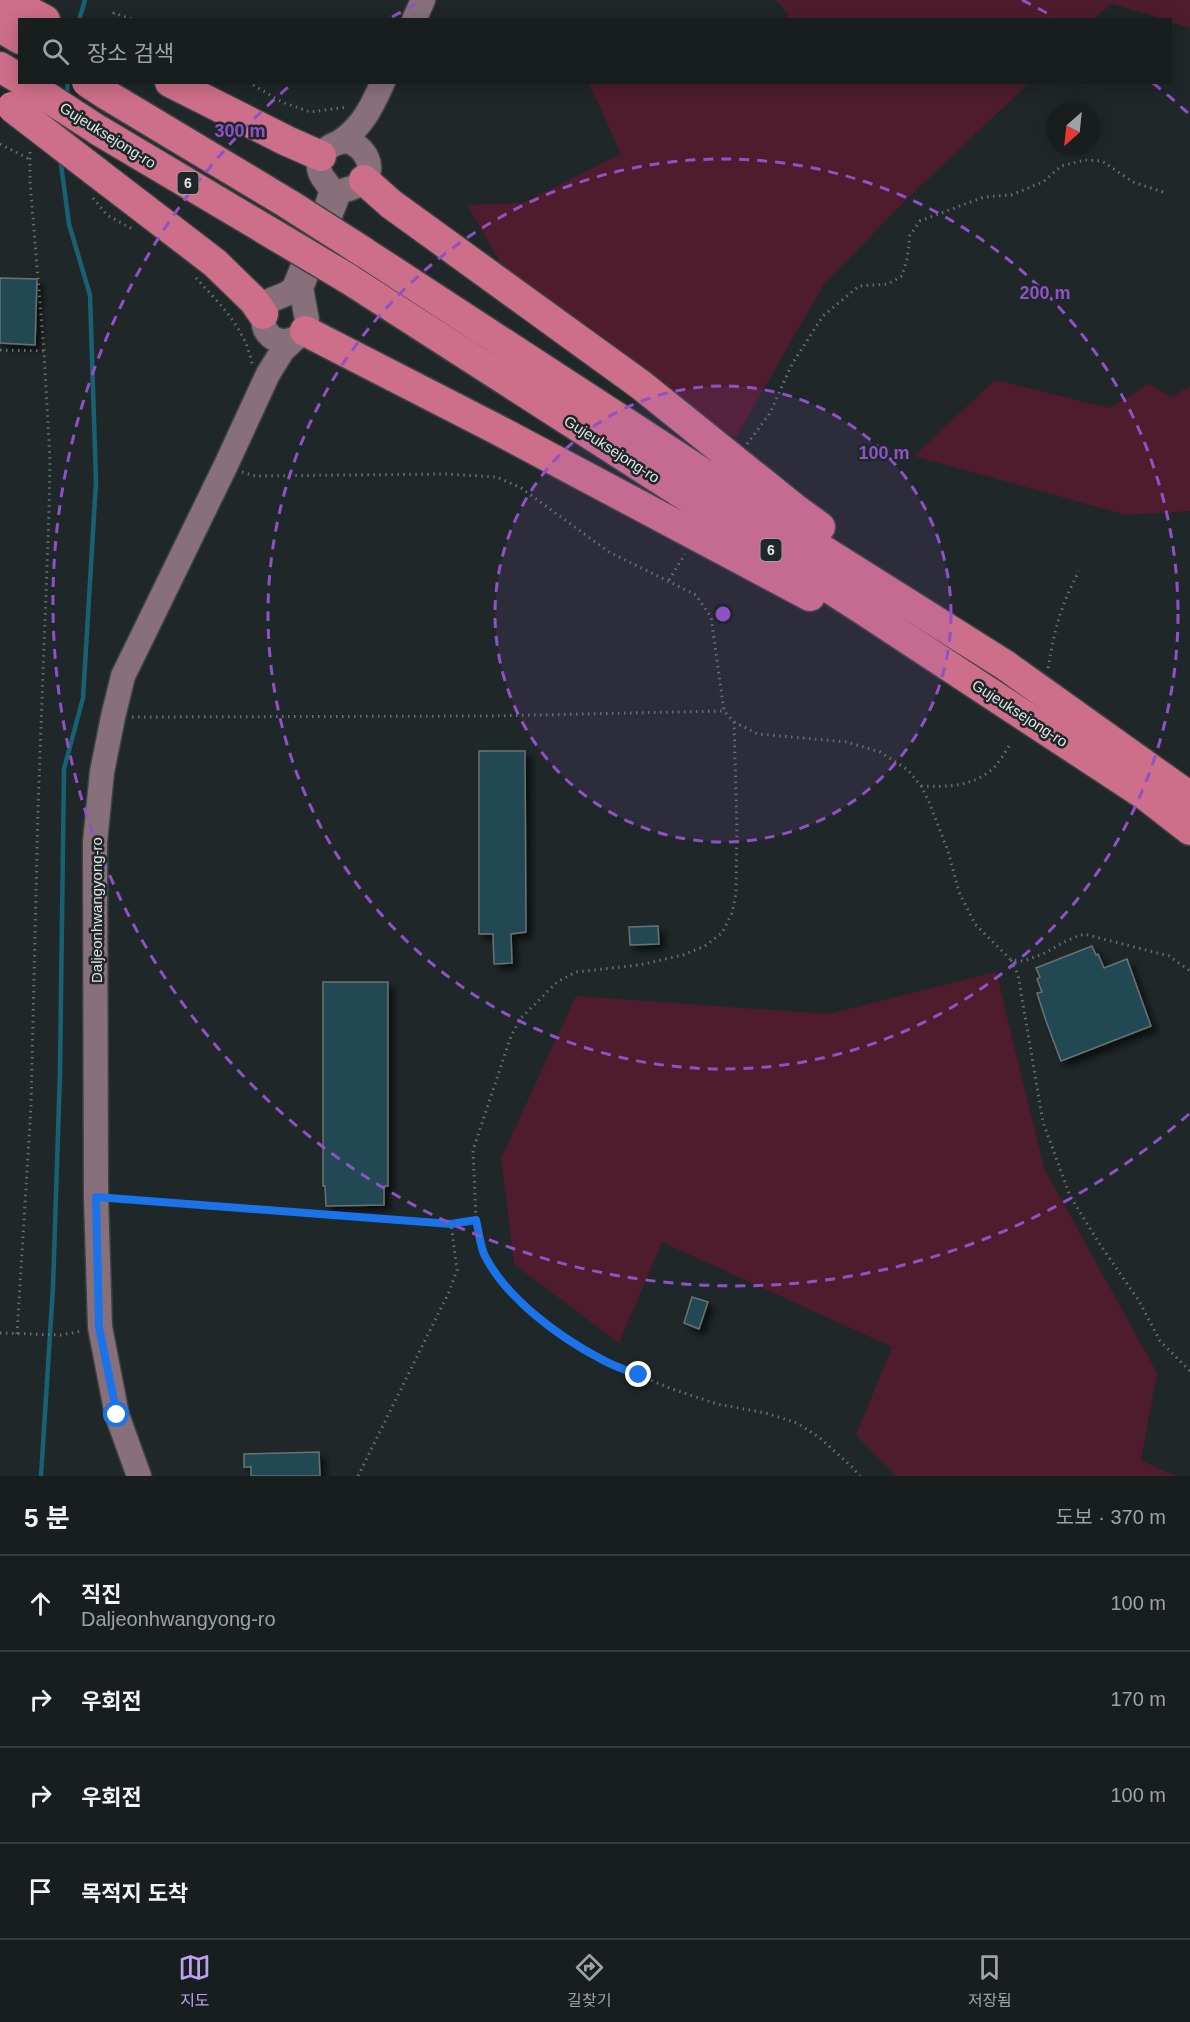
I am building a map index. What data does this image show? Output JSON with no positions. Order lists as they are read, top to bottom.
{
  "streets": {
    "highway": ["Gujeuksejong-ro", "6"],
    "main road": ["Daljeonhwangyong-ro"]
  },
  "north": "bottom left",
  "page": {
    "search": "장소 검색",
    "heading": ["5 분", "도보 · 370 m"],
    "list": [
      ["직진", "Daljeonhwangyong-ro", "100 m"],
      ["우회전", "170 m"],
      ["우회전", "100 m"],
      "목적지 도착"
    ],
    "nav": ["지도", "길찾기", "저장됨"]
  },
  "rings": ["300 m", "200 m", "100 m"]
}
